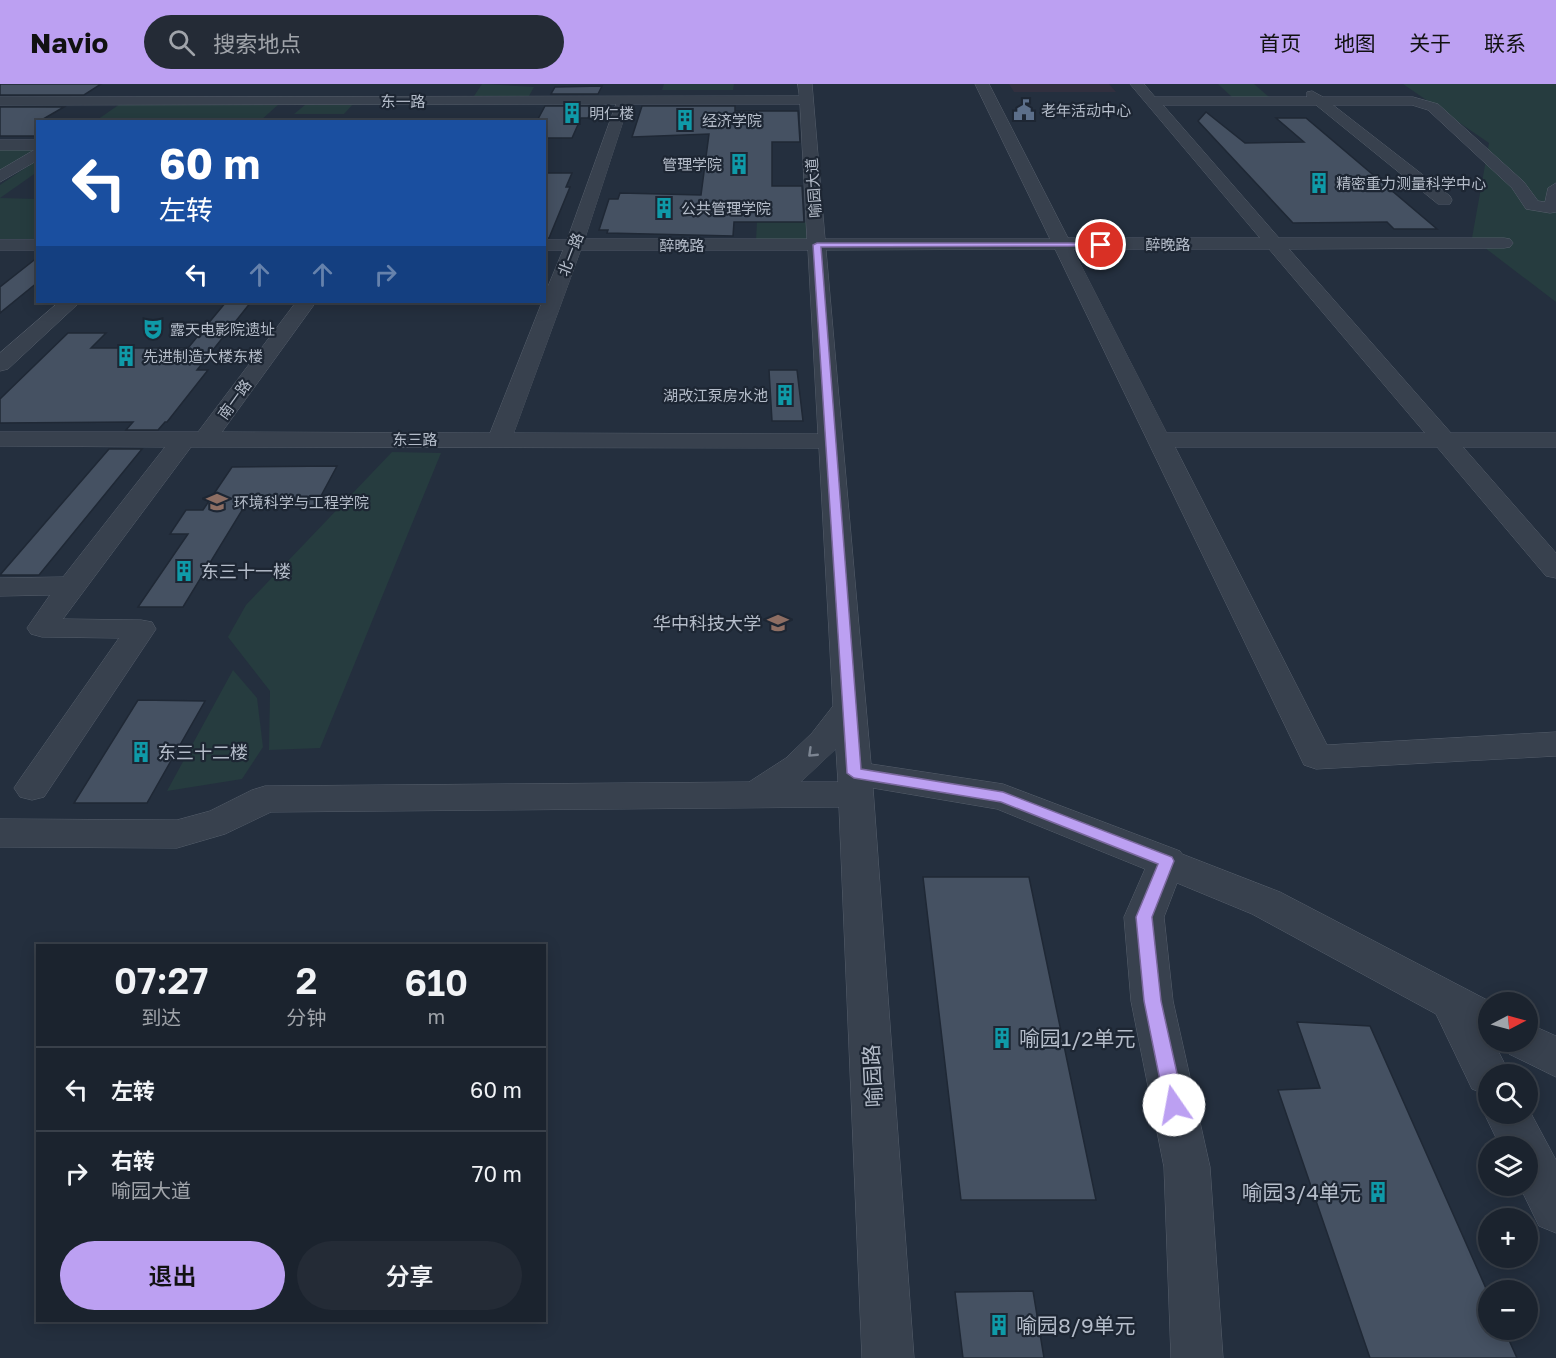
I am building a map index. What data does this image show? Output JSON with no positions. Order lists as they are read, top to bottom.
{
  "streets": {
    "street": [
      "东一路",
      "喻园大道",
      "醉晚路",
      "北一路",
      "南一路",
      "东三路",
      "喻园路"
    ]
  },
  "crossings": [
    ["东一路", "喻园大道"],
    ["东一路", "北一路"],
    ["喻园大道", "醉晚路"],
    ["喻园大道", "东三路"],
    ["喻园大道", "喻园路"],
    ["醉晚路", "北一路"],
    ["北一路", "东三路"],
    ["南一路", "东三路"]
  ],
  "places": {
    "public building": ["老年活动中心"],
    "building": [
      "明仁楼",
      "经济学院",
      "管理学院",
      "精密重力测量科学中心",
      "公共管理学院",
      "先进制造大楼东楼",
      "湖改江泵房水池",
      "东三十一楼",
      "东三十二楼",
      "喻园1/2单元",
      "喻园3/4单元",
      "喻园8/9单元"
    ],
    "theatre": ["露天电影院遗址"],
    "school or university": ["环境科学与工程学院", "华中科技大学"]
  },
  "north": "right",
  "page": {
    "header": "Navio",
    "search": "搜索地点",
    "nav": [
      "首页",
      "地图",
      "关于",
      "联系"
    ],
    "turn": ["60 m", "左转"],
    "eta": [
      "07:27",
      "到达",
      "2",
      "分钟",
      "610",
      "m"
    ],
    "map_buttons": ["+", "−"],
    "list": [
      {
        "name": "左转",
        "value": "60 m"
      },
      {
        "name": "右转",
        "note": "喻园大道",
        "value": "70 m"
      }
    ],
    "buttons": ["退出", "分享"]
  }
}
